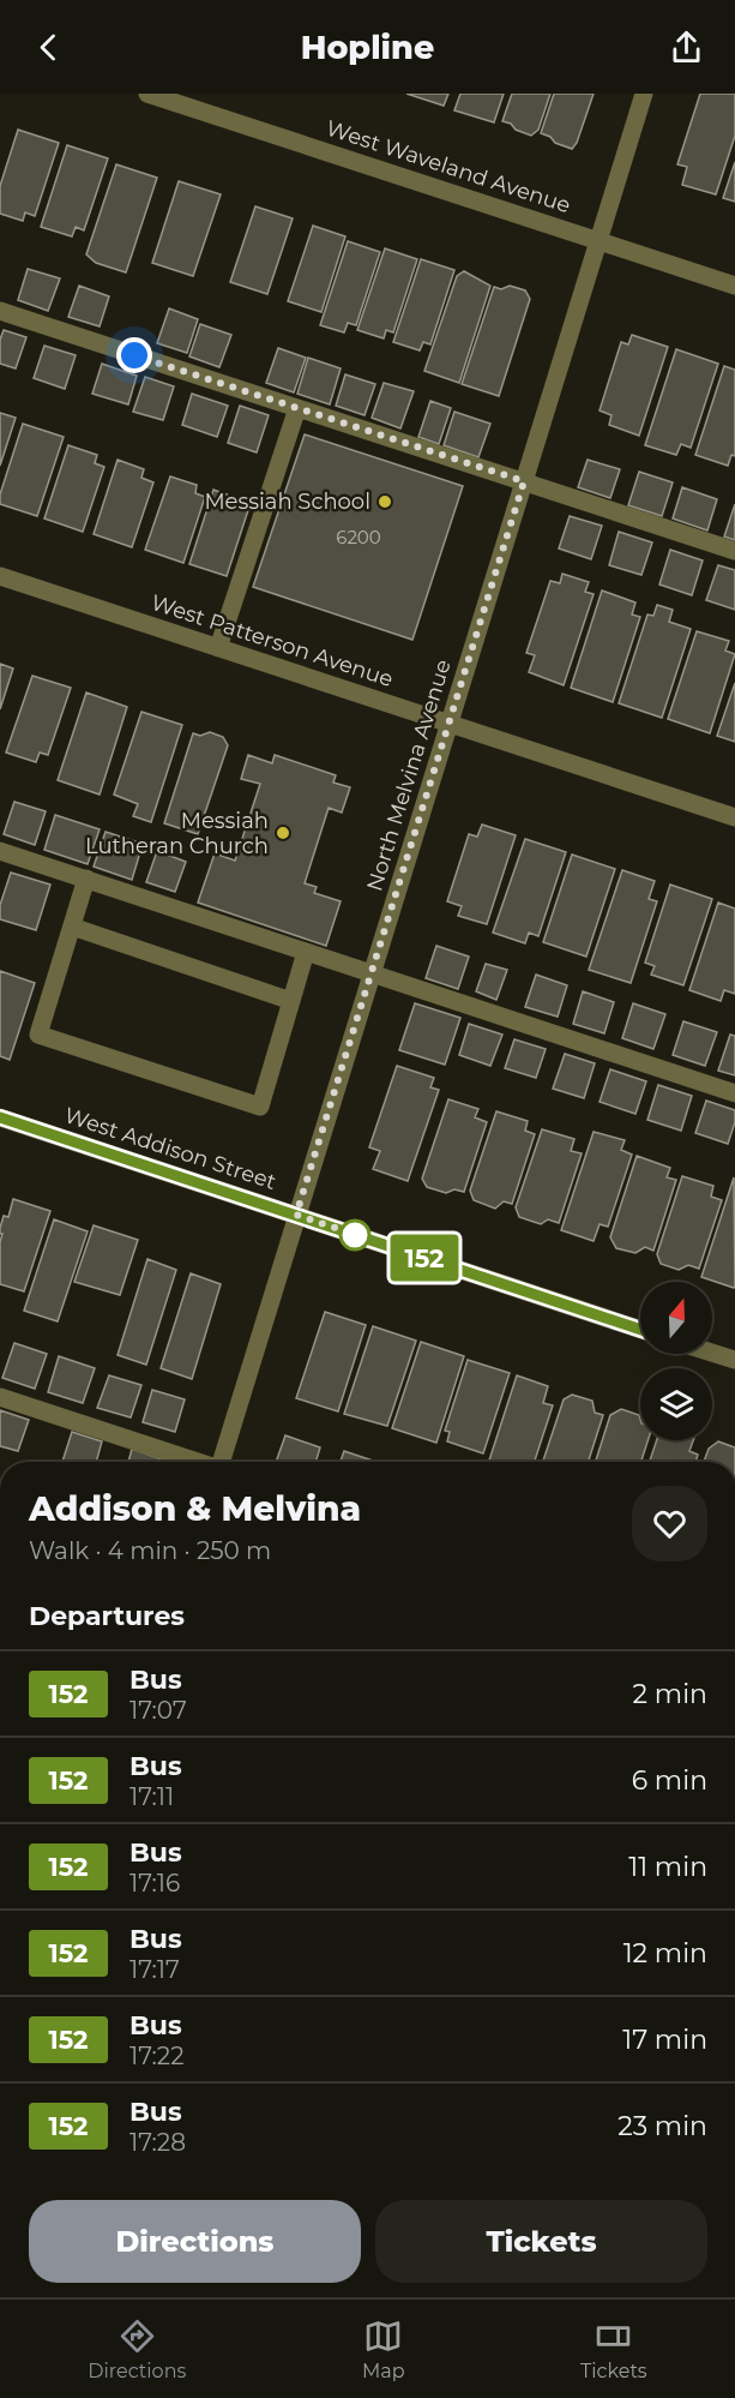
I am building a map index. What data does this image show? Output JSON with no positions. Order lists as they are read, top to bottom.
{
  "streets": {
    "street": [
      "West Waveland Avenue",
      "West Patterson Avenue",
      "North Melvina Avenue",
      "West Addison Street"
    ]
  },
  "crossings": [
    ["West Waveland Avenue", "North Melvina Avenue"],
    ["West Patterson Avenue", "North Melvina Avenue"],
    ["North Melvina Avenue", "West Addison Street"]
  ],
  "places": ["Messiah School", "Messiah Lutheran Church"],
  "lines": ["bus line 152"],
  "house_numbers": ["6200"],
  "north": "top",
  "page": {
    "header": "Hopline",
    "on_map": "152",
    "heading": [
      ["Addison & Melvina", "Walk · 4 min · 250 m"],
      "Departures"
    ],
    "list": [
      {
        "mark": "152",
        "name": "Bus",
        "note": "17:07",
        "value": "2 min"
      },
      {
        "mark": "152",
        "name": "Bus",
        "note": "17:11",
        "value": "6 min"
      },
      {
        "mark": "152",
        "name": "Bus",
        "note": "17:16",
        "value": "11 min"
      },
      {
        "mark": "152",
        "name": "Bus",
        "note": "17:17",
        "value": "12 min"
      },
      {
        "mark": "152",
        "name": "Bus",
        "note": "17:22",
        "value": "17 min"
      },
      {
        "mark": "152",
        "name": "Bus",
        "note": "17:28",
        "value": "23 min"
      }
    ],
    "buttons": ["Directions", "Tickets"],
    "tabs": ["Directions", "Map", "Tickets"]
  }
}
